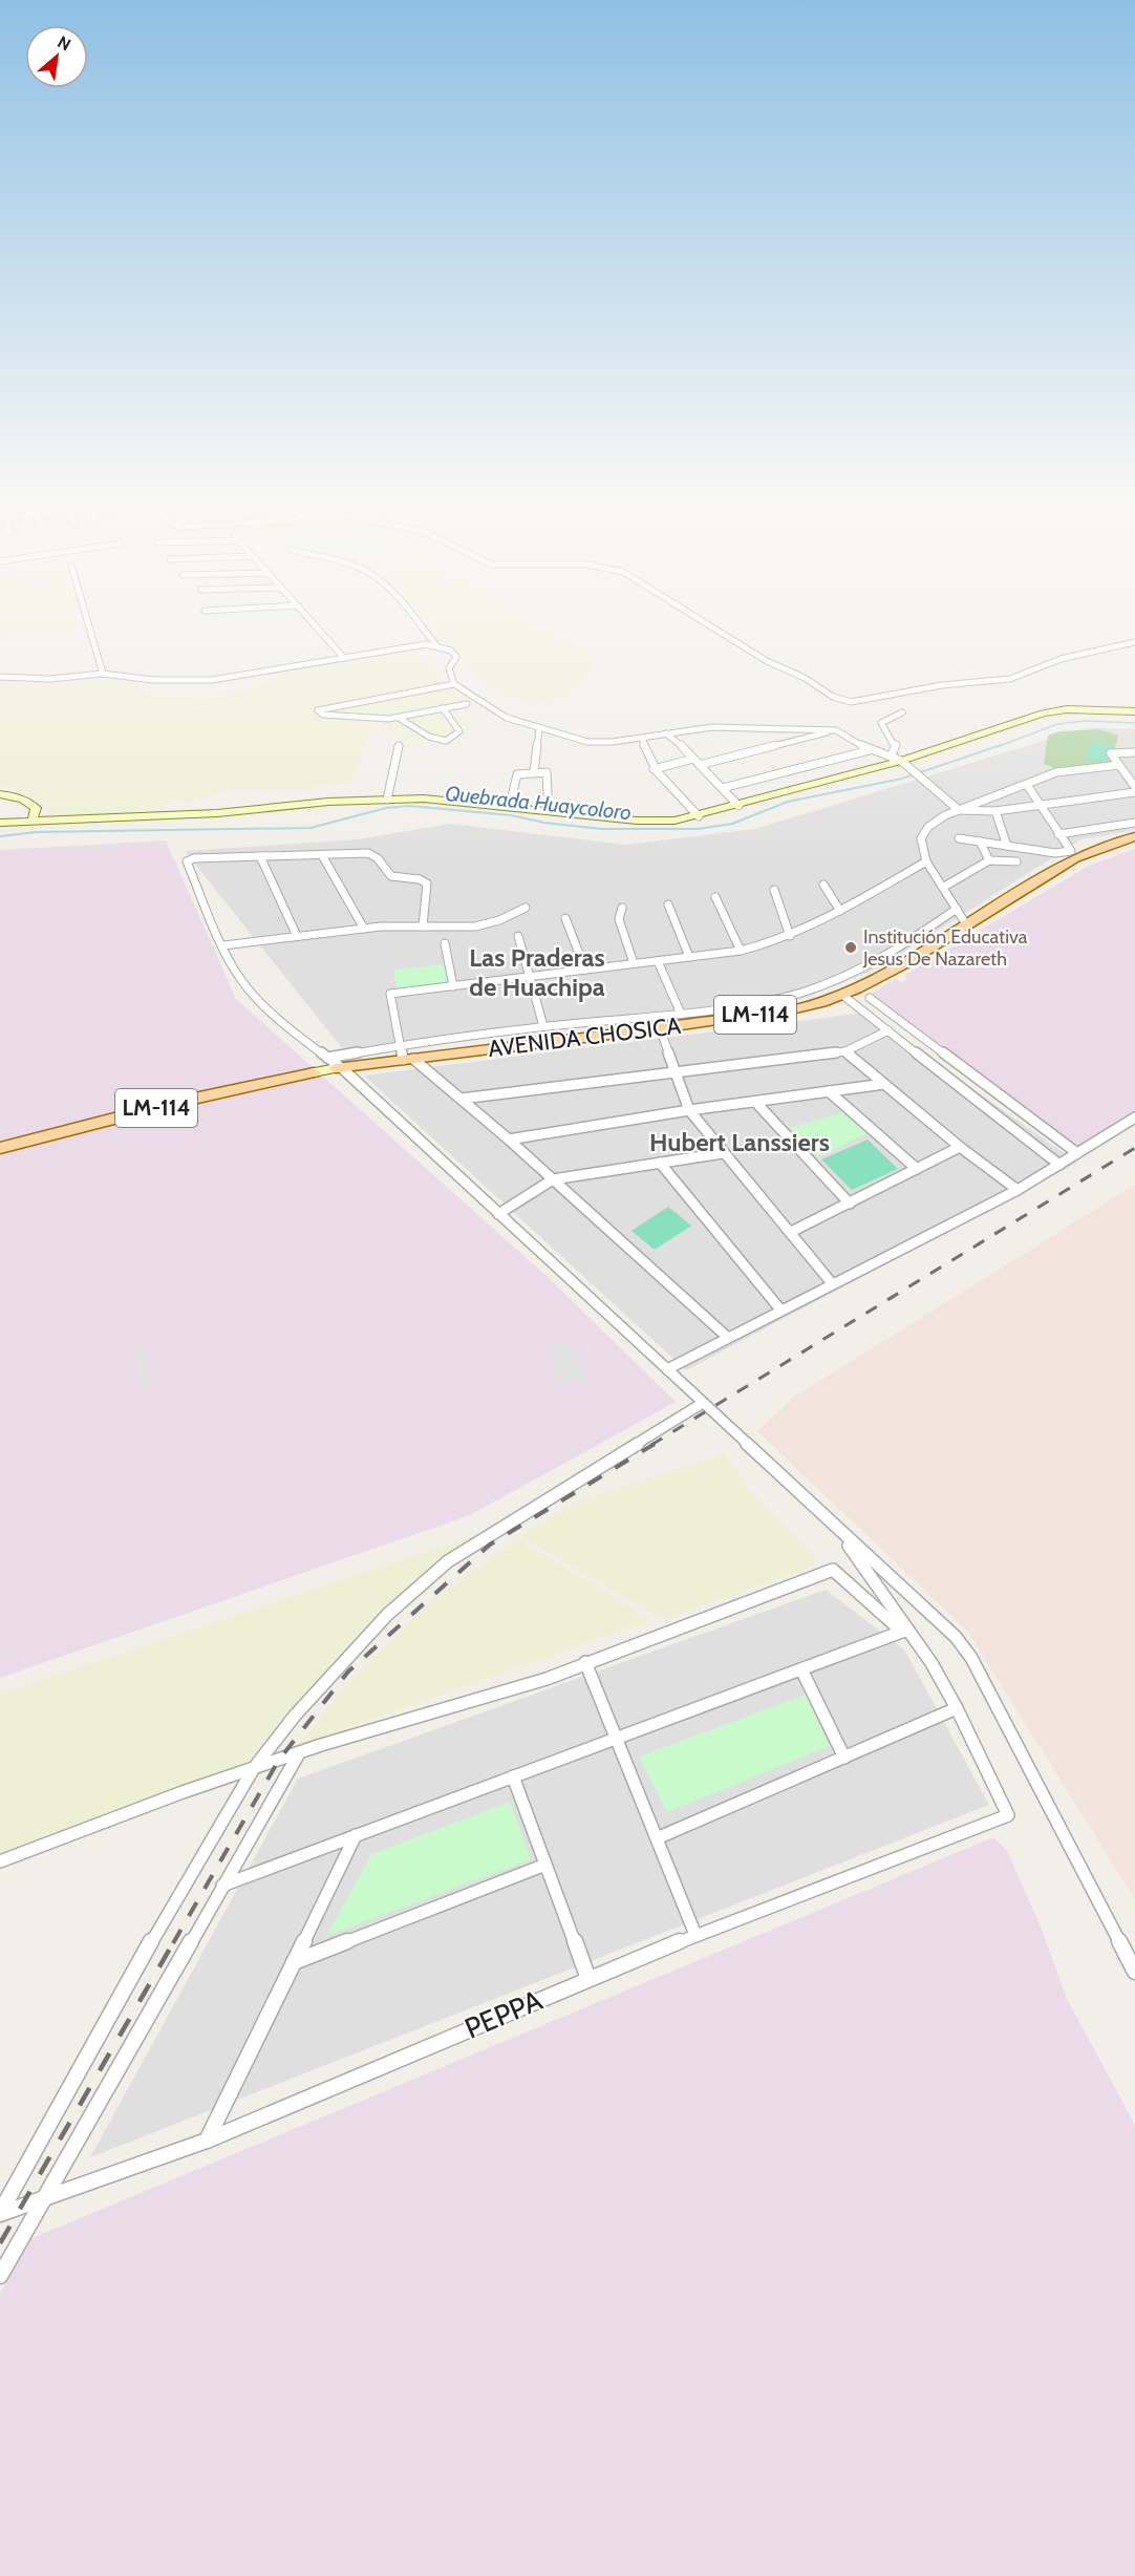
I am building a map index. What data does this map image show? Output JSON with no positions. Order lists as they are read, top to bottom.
{
  "streets": {
    "main road": ["LM-114", "AVENIDA CHOSICA"],
    "street": ["PEPPA"]
  },
  "districts": ["Las Praderas de Huachipa", "Hubert Lanssiers"],
  "water": ["Quebrada Huaycoloro"],
  "places": ["Institución Educativa Jesus De Nazareth"],
  "north": "top right"
}
